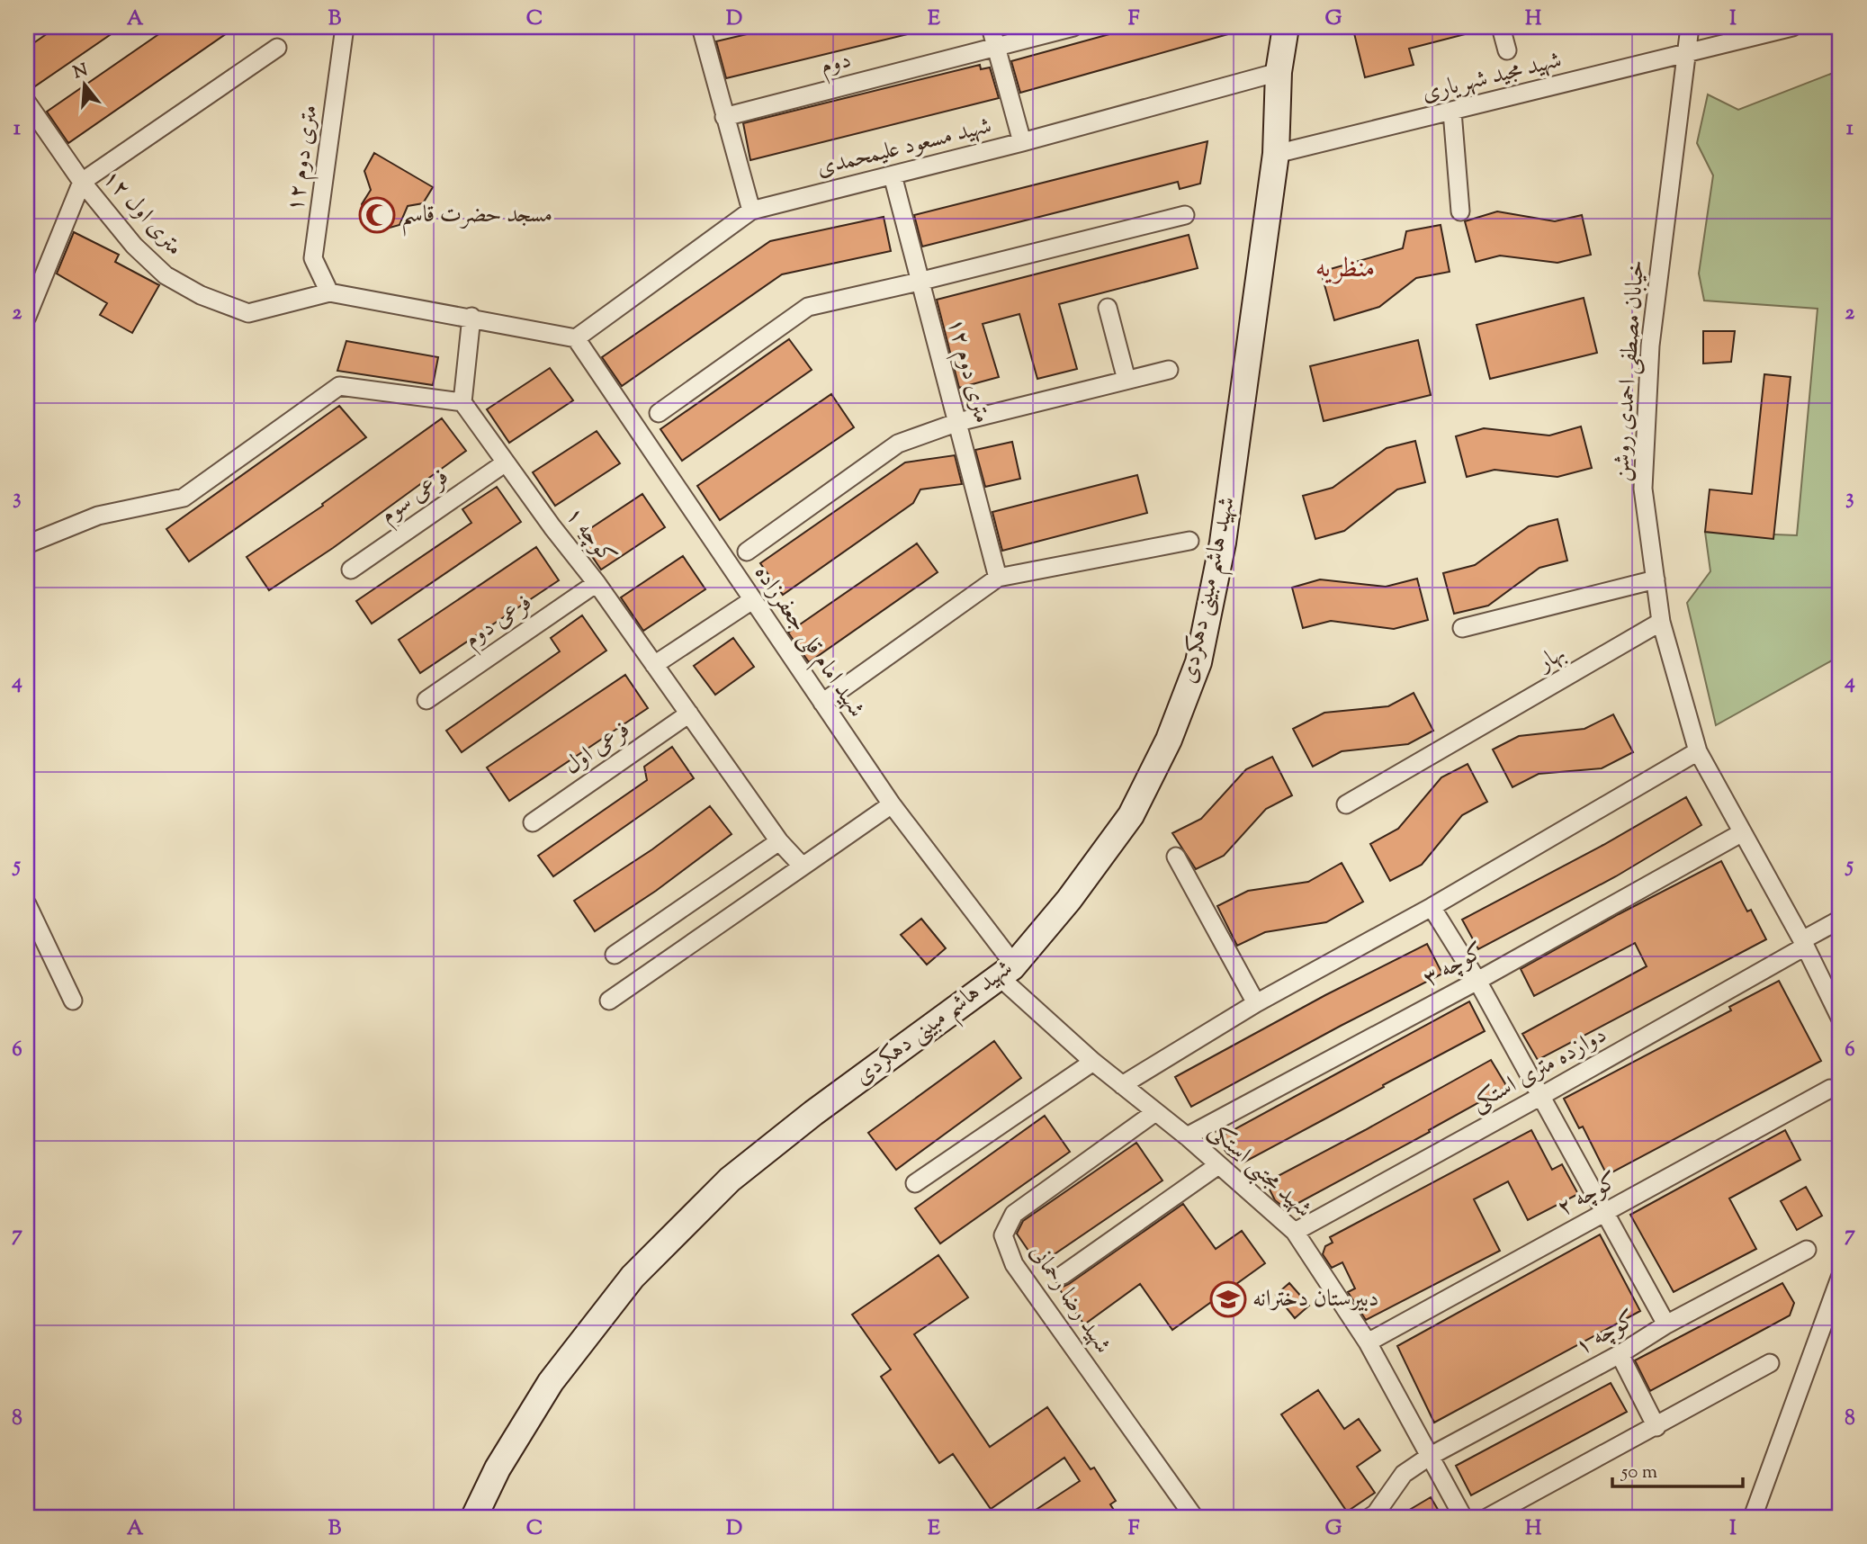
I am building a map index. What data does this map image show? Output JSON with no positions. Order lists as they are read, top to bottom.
{
  "streets": {
    "main road": ["شهید هاشم مبینی دهکردی"],
    "street": [
      "دوم",
      "شهید مجید شهریاری",
      "شهید مسعود علیمحمدی",
      "۱۲ متری دوم",
      "۱۲ متری اول",
      "خیابان مصطفی احمدی روشن",
      "فرعی سوم",
      "کوچه ۱",
      "فرعی دوم",
      "شهید امام قلی جعفرزاده",
      "بهار",
      "فرعی اول",
      "کوچه ۳",
      "دوازده متری استکی",
      "شهید مجتبی استکی",
      "کوچه ۲",
      "شهید رضا رحمانی"
    ]
  },
  "crossings": [
    ["شهید مجید شهریاری", "خیابان مصطفی احمدی روشن"],
    ["شهید مجید شهریاری", "شهید هاشم مبینی دهکردی"],
    ["شهید مسعود علیمحمدی", "۱۲ متری دوم"],
    ["شهید مسعود علیمحمدی", "شهید هاشم مبینی دهکردی"],
    ["شهید مسعود علیمحمدی", "شهید امام قلی جعفرزاده"],
    ["۱۲ متری دوم", "۱۲ متری اول"],
    ["خیابان مصطفی احمدی روشن", "بهار"],
    ["خیابان مصطفی احمدی روشن", "کوچه ۳"],
    ["خیابان مصطفی احمدی روشن", "دوازده متری استکی"],
    ["فرعی سوم", "کوچه ۱"],
    ["کوچه ۱", "فرعی دوم"],
    ["کوچه ۱", "فرعی اول"],
    ["کوچه ۱", "شهید مجتبی استکی"],
    ["شهید هاشم مبینی دهکردی", "شهید امام قلی جعفرزاده"],
    ["شهید هاشم مبینی دهکردی", "شهید مجتبی استکی"],
    ["شهید امام قلی جعفرزاده", "شهید مجتبی استکی"],
    ["کوچه ۳", "شهید مجتبی استکی"],
    ["دوازده متری استکی", "شهید مجتبی استکی"],
    ["شهید مجتبی استکی", "کوچه ۲"],
    ["شهید مجتبی استکی", "شهید رضا رحمانی"]
  ],
  "districts": ["منظریه"],
  "places": {
    "mosque": ["مسجد حضرت قاسم"],
    "school or university": ["دبیرستان دخترانه"]
  },
  "scale_bar": "50 m",
  "north": "top",
  "grid": {
    "columns": [
      "A",
      "B",
      "C",
      "D",
      "E",
      "F",
      "G",
      "H",
      "I"
    ],
    "rows": [
      "1",
      "2",
      "3",
      "4",
      "5",
      "6",
      "7",
      "8"
    ]
  }
}
